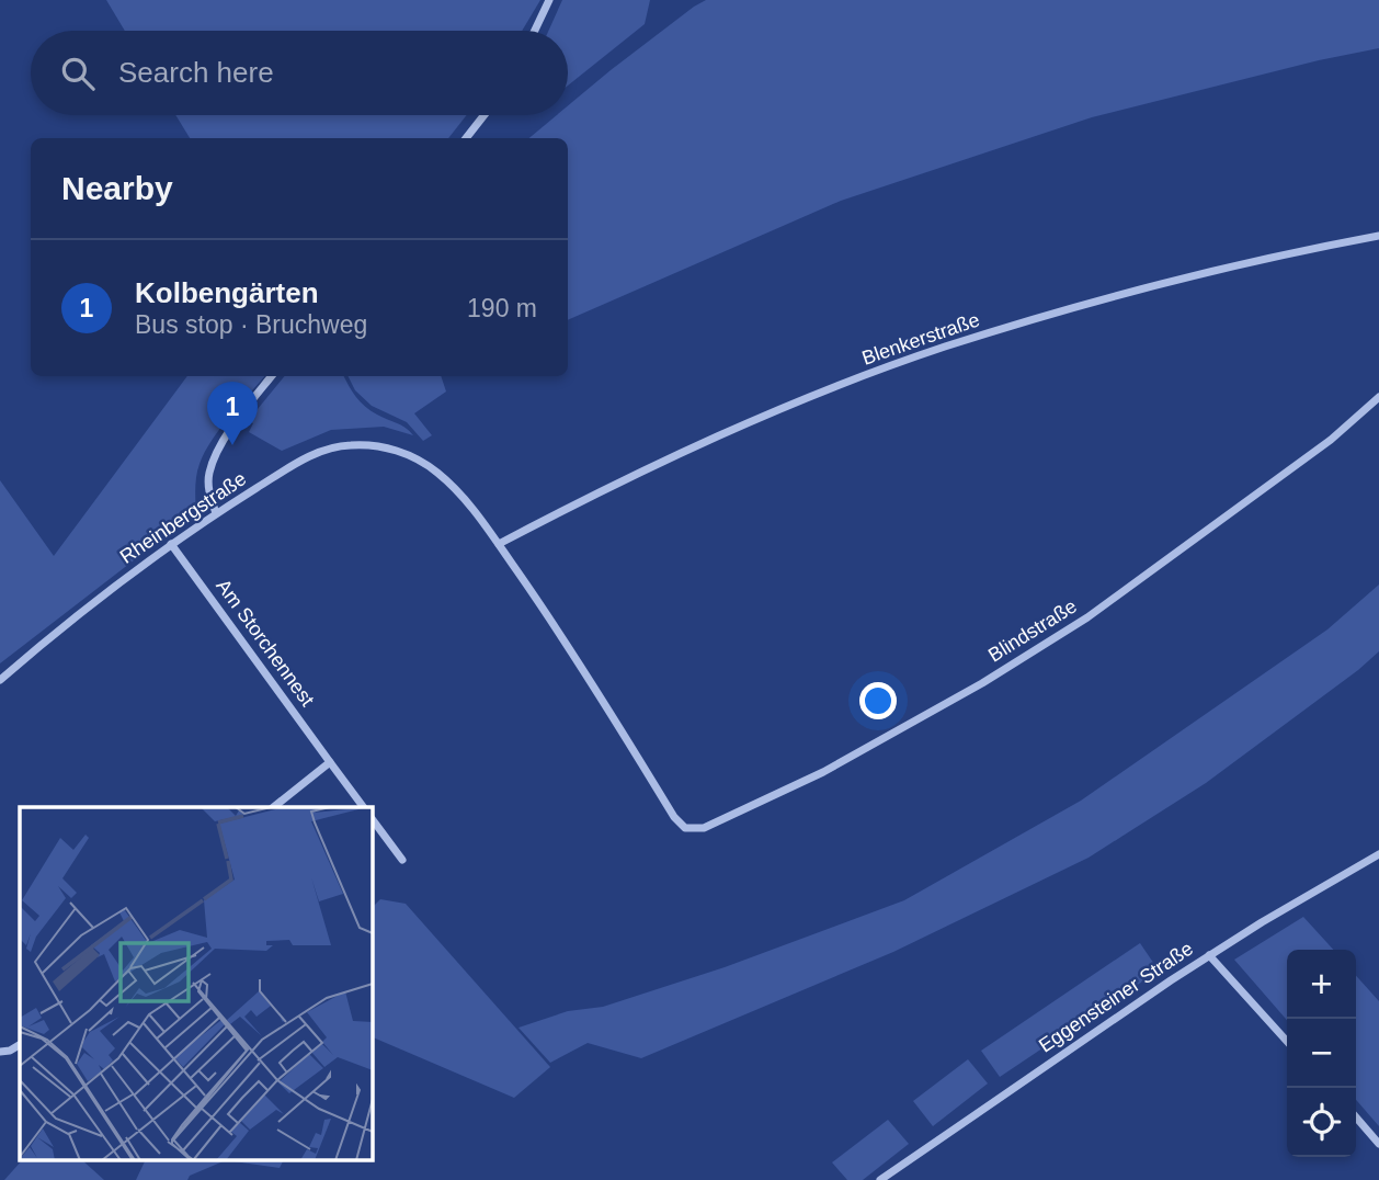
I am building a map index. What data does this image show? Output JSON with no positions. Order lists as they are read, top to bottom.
{
  "streets": {
    "street": [
      "Blenkerstraße",
      "Rheinbergstraße",
      "Blindstraße",
      "Am Storchennest",
      "Eggensteiner Straße"
    ]
  },
  "crossings": [
    ["Blenkerstraße", "Rheinbergstraße"],
    ["Blenkerstraße", "Blindstraße"],
    ["Rheinbergstraße", "Blindstraße"],
    ["Rheinbergstraße", "Am Storchennest"]
  ],
  "page": {
    "search": "Search here",
    "heading": "Nearby",
    "list": [
      {
        "mark": "1",
        "name": "Kolbengärten",
        "note": "Bus stop · Bruchweg",
        "value": "190 m"
      }
    ],
    "pins": "1",
    "map_buttons": ["+", "−"]
  }
}
